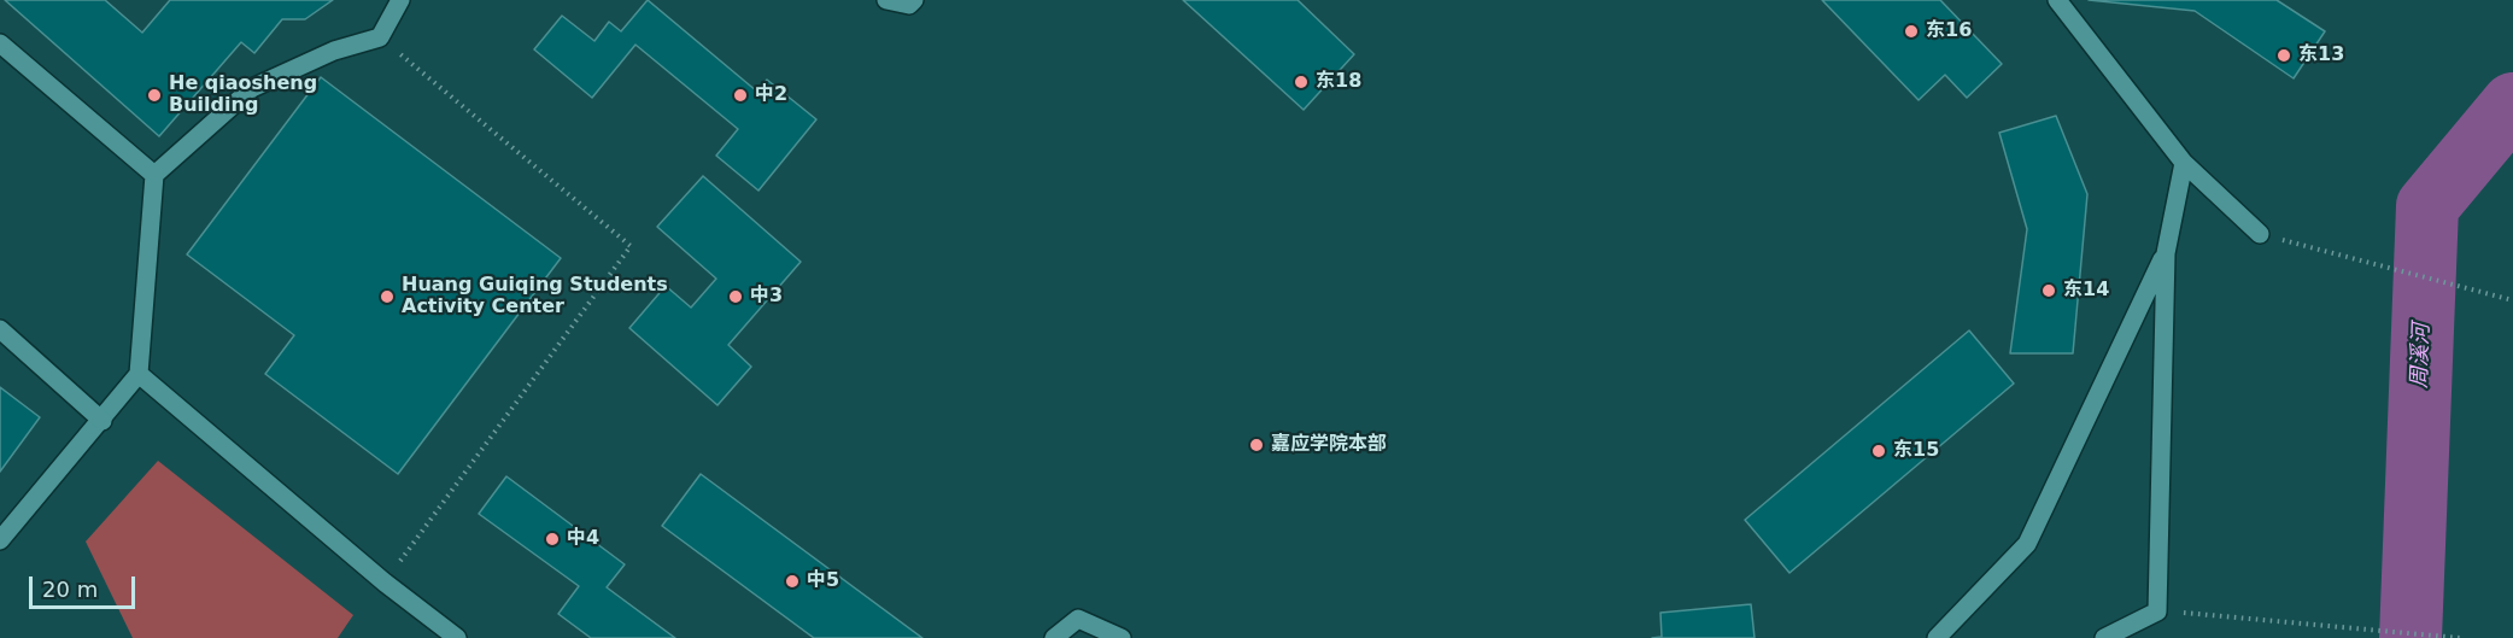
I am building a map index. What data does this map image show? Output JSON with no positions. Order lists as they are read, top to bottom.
{
  "water": ["周溪河"],
  "places": [
    "东16",
    "东13",
    "东18",
    "He qiaosheng Building",
    "中2",
    "东14",
    "Huang Guiqing Students Activity Center",
    "中3",
    "嘉应学院本部",
    "东15",
    "中4",
    "中5"
  ],
  "scale_bar": "20 m"
}
